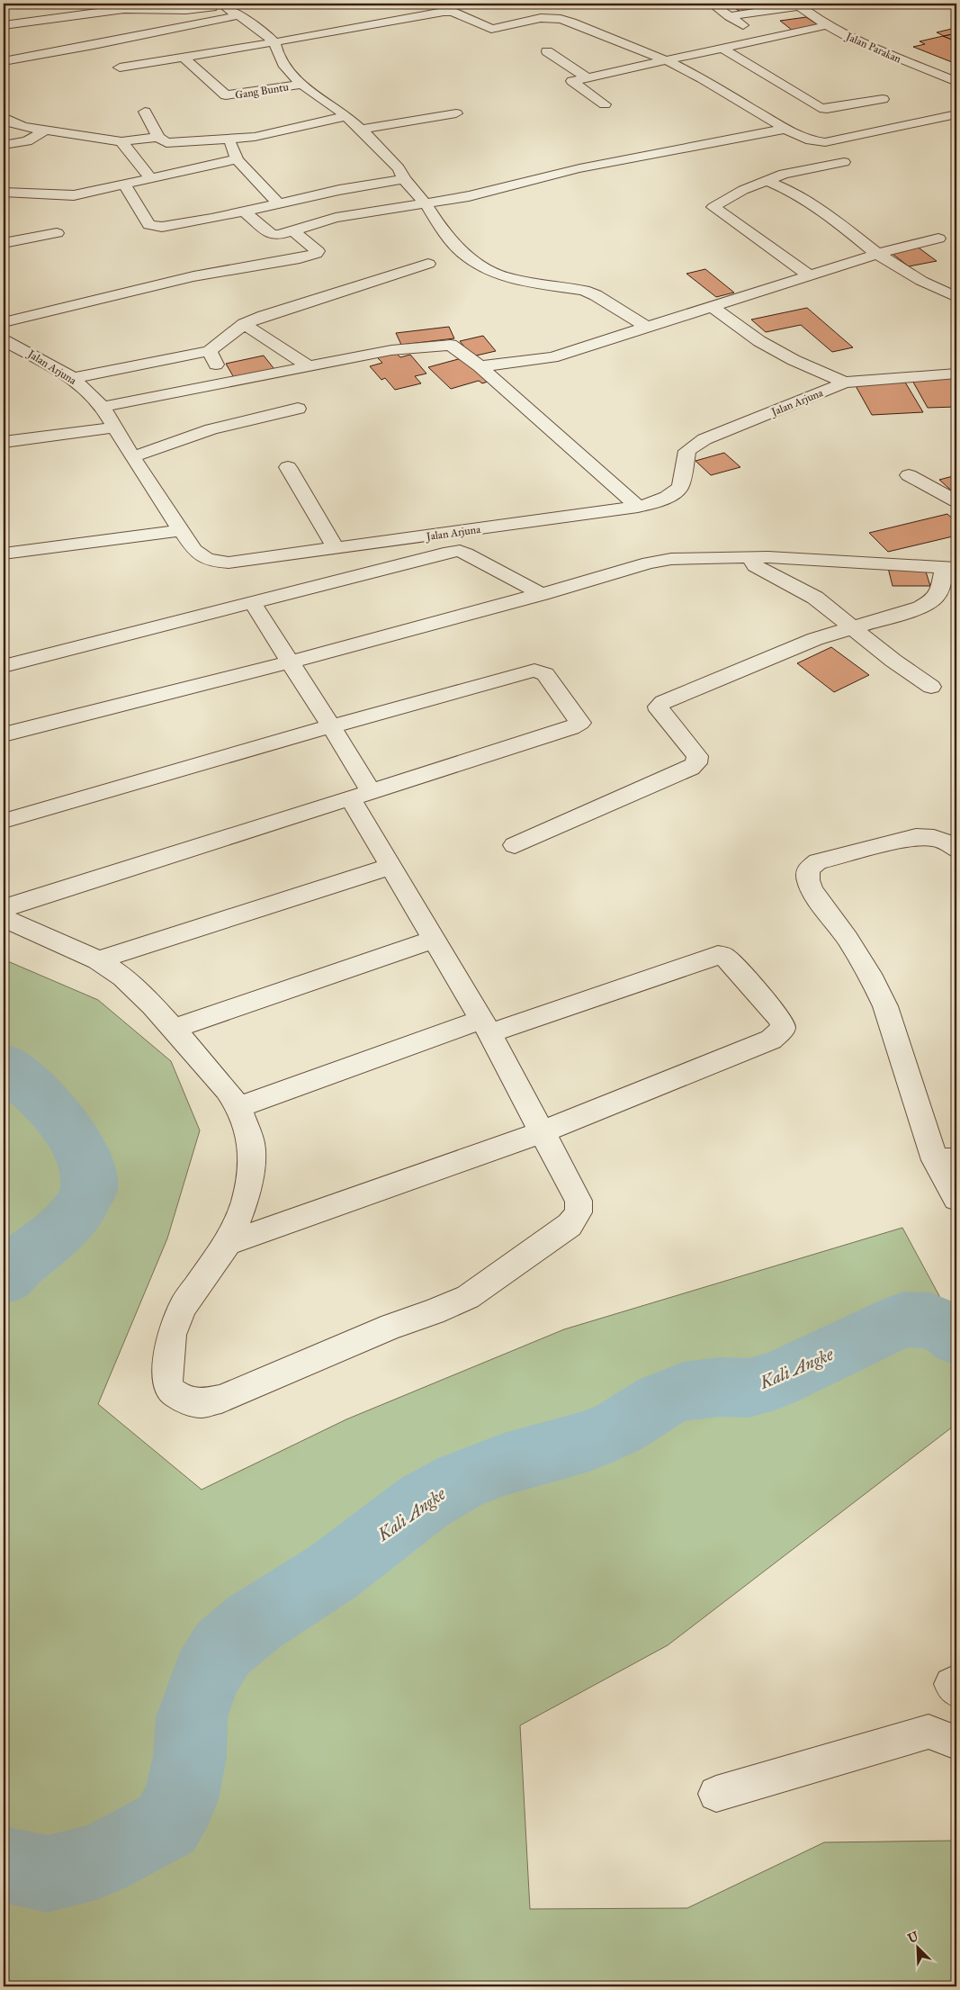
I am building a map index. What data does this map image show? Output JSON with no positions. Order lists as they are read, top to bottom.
{
  "streets": {
    "street": ["Jalan Parakan", "Gang Buntu", "Jalan Arjuna"]
  },
  "water": ["Kali Angke"],
  "north": "top left"
}
